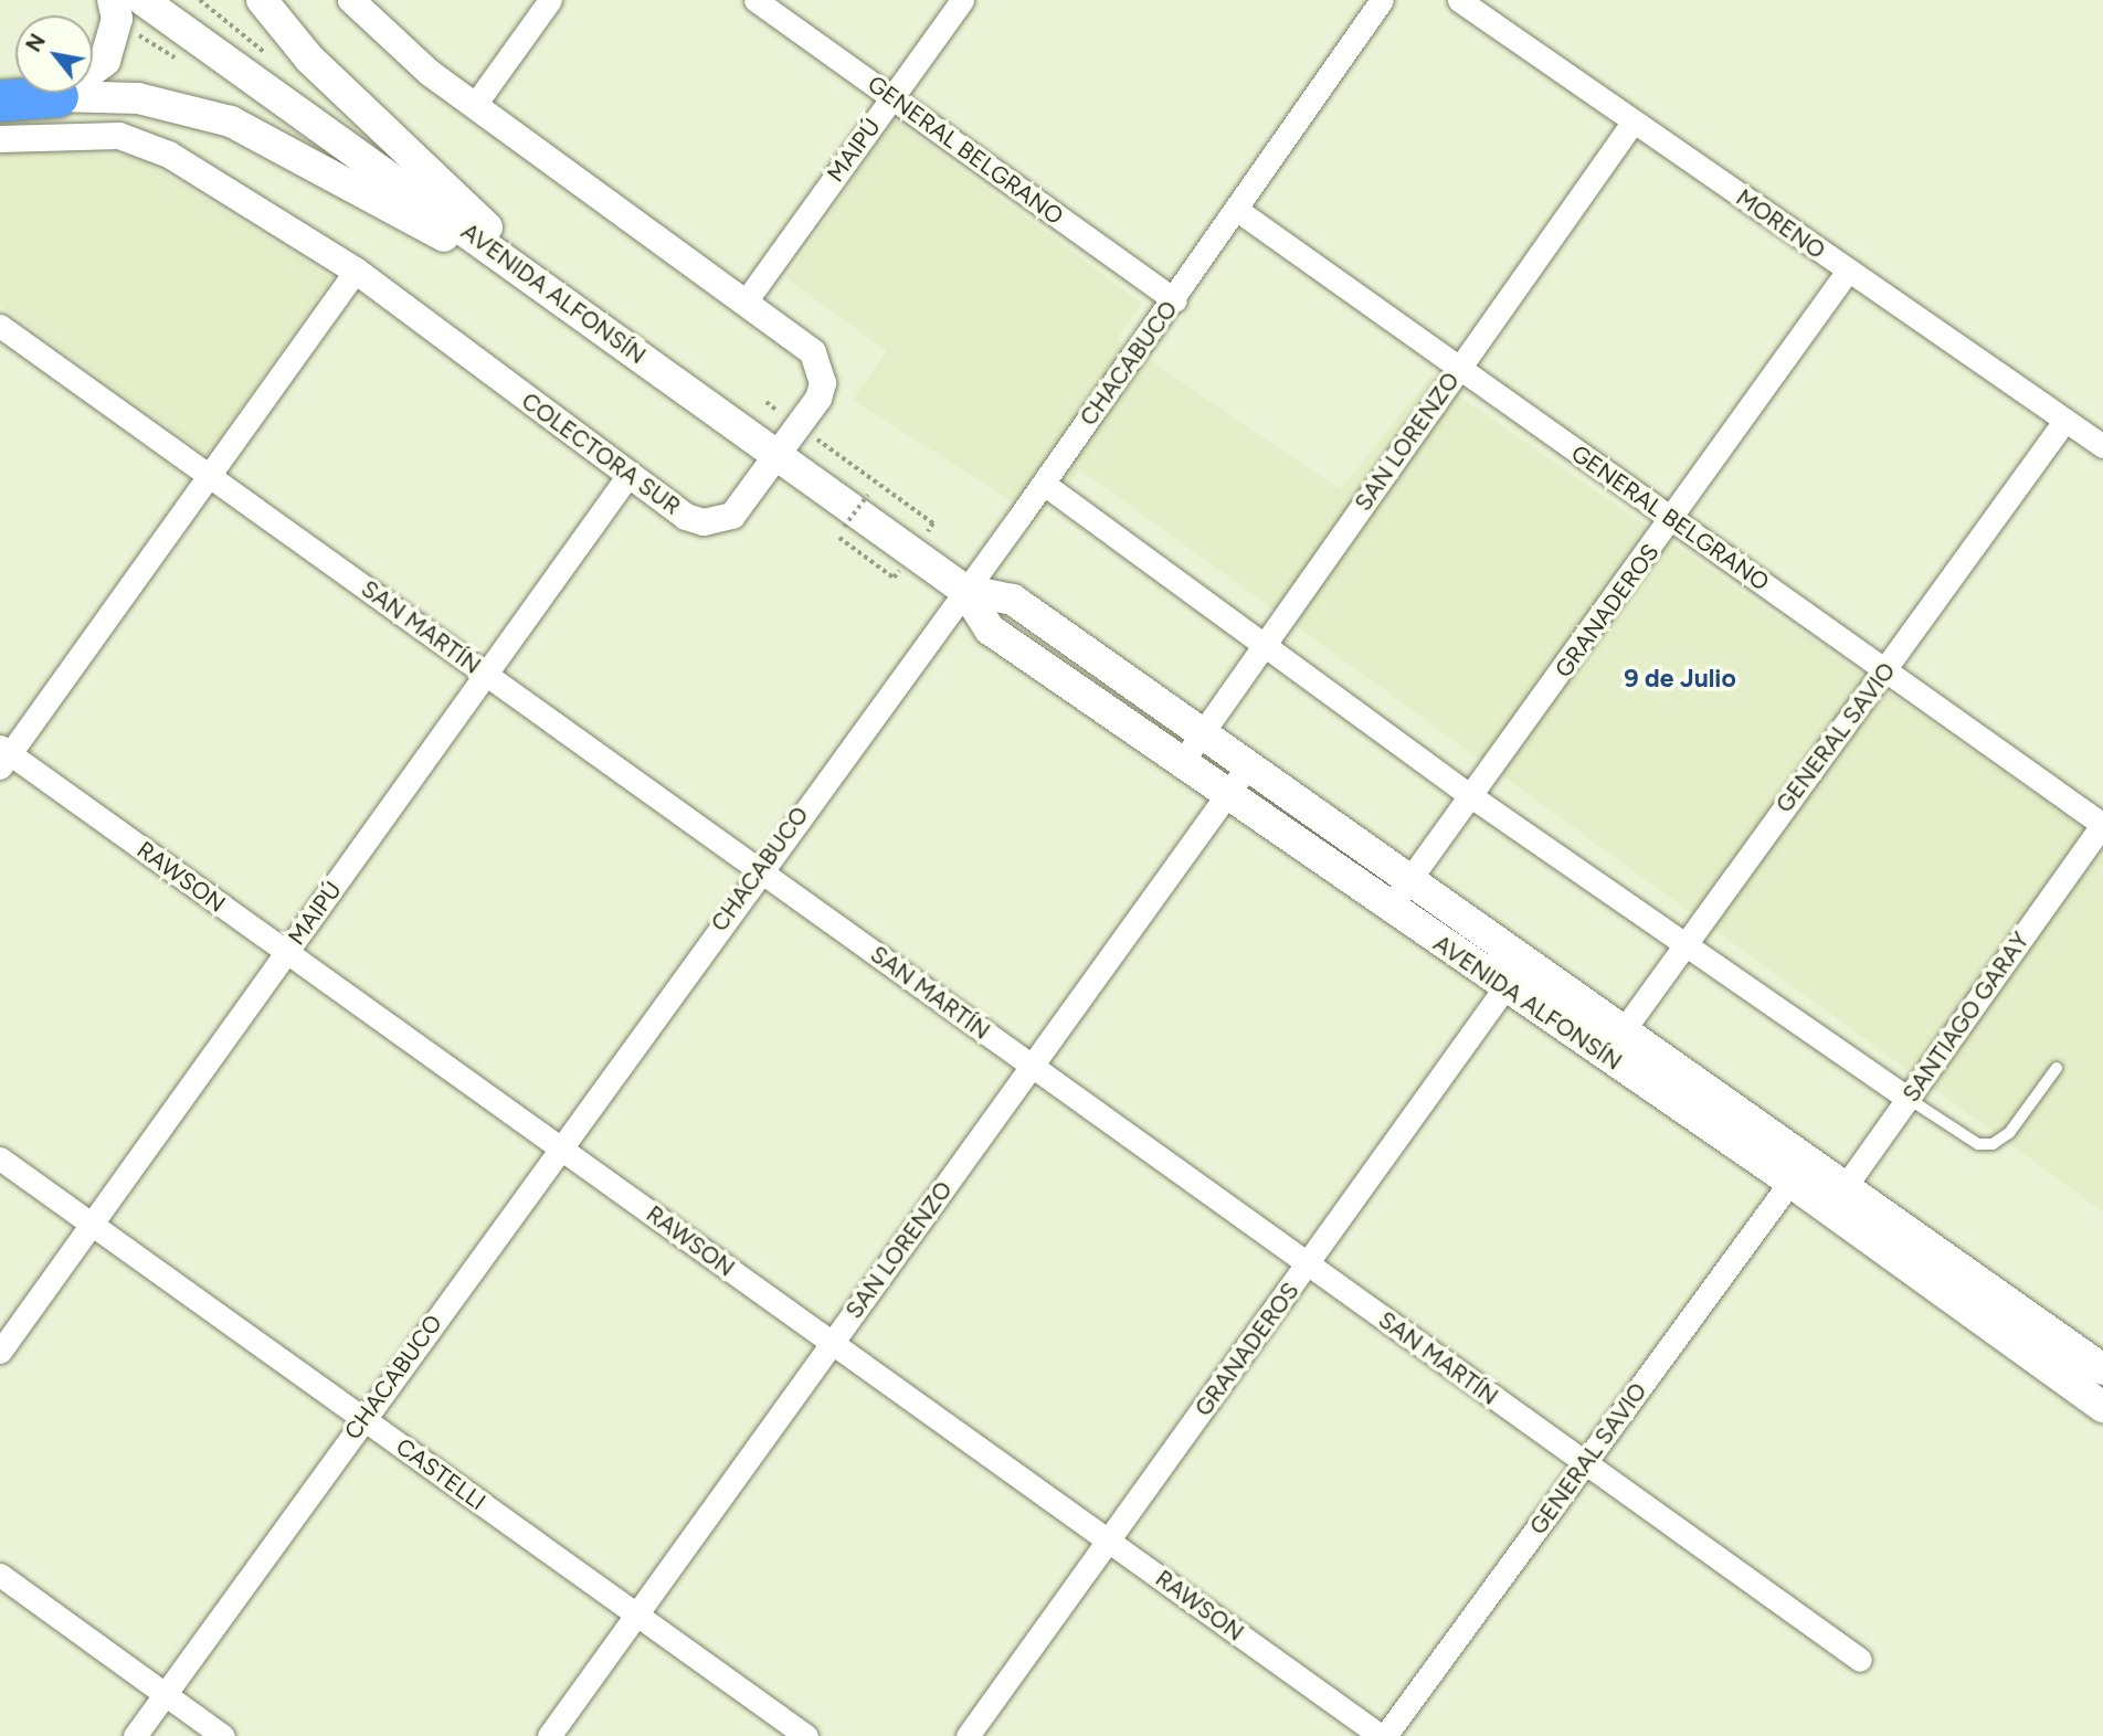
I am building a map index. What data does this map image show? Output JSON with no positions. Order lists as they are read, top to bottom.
{
  "streets": {
    "main road": ["AVENIDA ALFONSÍN"],
    "street": [
      "MAIPÚ",
      "GENERAL BELGRANO",
      "MORENO",
      "CHACABUCO",
      "SAN LORENZO",
      "COLECTORA SUR",
      "GRANADEROS",
      "SAN MARTÍN",
      "GENERAL SAVIO",
      "RAWSON",
      "SANTIAGO GARAY",
      "CASTELLI"
    ]
  },
  "crossings": [
    ["MAIPÚ", "GENERAL BELGRANO"],
    ["MAIPÚ", "COLECTORA SUR"],
    ["MAIPÚ", "SAN MARTÍN"],
    ["MAIPÚ", "RAWSON"],
    ["MAIPÚ", "CASTELLI"],
    ["GENERAL BELGRANO", "CHACABUCO"],
    ["GENERAL BELGRANO", "SAN LORENZO"],
    ["GENERAL BELGRANO", "GRANADEROS"],
    ["GENERAL BELGRANO", "GENERAL SAVIO"],
    ["GENERAL BELGRANO", "SANTIAGO GARAY"],
    ["MORENO", "SAN LORENZO"],
    ["MORENO", "GRANADEROS"],
    ["MORENO", "GENERAL SAVIO"],
    ["AVENIDA ALFONSÍN", "CHACABUCO"],
    ["AVENIDA ALFONSÍN", "SAN LORENZO"],
    ["AVENIDA ALFONSÍN", "COLECTORA SUR"],
    ["AVENIDA ALFONSÍN", "GRANADEROS"],
    ["AVENIDA ALFONSÍN", "GENERAL SAVIO"],
    ["AVENIDA ALFONSÍN", "SANTIAGO GARAY"],
    ["CHACABUCO", "SAN MARTÍN"],
    ["CHACABUCO", "RAWSON"],
    ["CHACABUCO", "CASTELLI"],
    ["SAN LORENZO", "SAN MARTÍN"],
    ["SAN LORENZO", "RAWSON"],
    ["SAN LORENZO", "CASTELLI"],
    ["GRANADEROS", "SAN MARTÍN"],
    ["GRANADEROS", "RAWSON"],
    ["SAN MARTÍN", "GENERAL SAVIO"],
    ["GENERAL SAVIO", "RAWSON"]
  ],
  "districts": ["9 de Julio"],
  "north": "top left"
}
